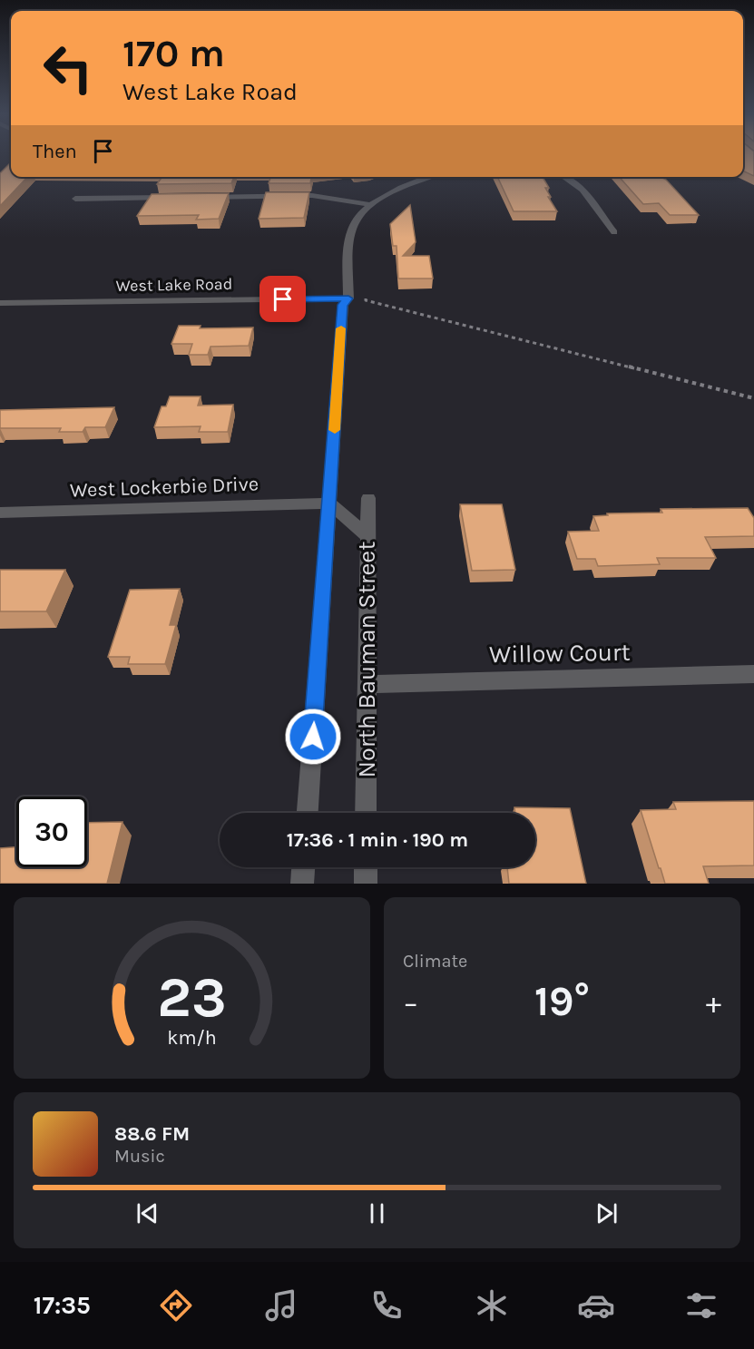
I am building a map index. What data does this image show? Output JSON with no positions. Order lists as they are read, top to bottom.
{
  "streets": {
    "street": [
      "West Lake Road",
      "West Lockerbie Drive",
      "Willow Court",
      "North Bauman Street"
    ]
  },
  "crossings": [
    ["West Lake Road", "North Bauman Street"],
    ["West Lockerbie Drive", "North Bauman Street"],
    ["Willow Court", "North Bauman Street"]
  ],
  "page": {
    "turn": ["170 m", "West Lake Road"],
    "then": "Then",
    "limit": "30",
    "trip": "17:36 · 1 min · 190 m",
    "tile": "Climate",
    "heat": ["−", "19°", "+"],
    "song": ["88.6 FM", "Music"],
    "tabs": "17:35",
    "gauge": ["23", "km/h"]
  }
}
